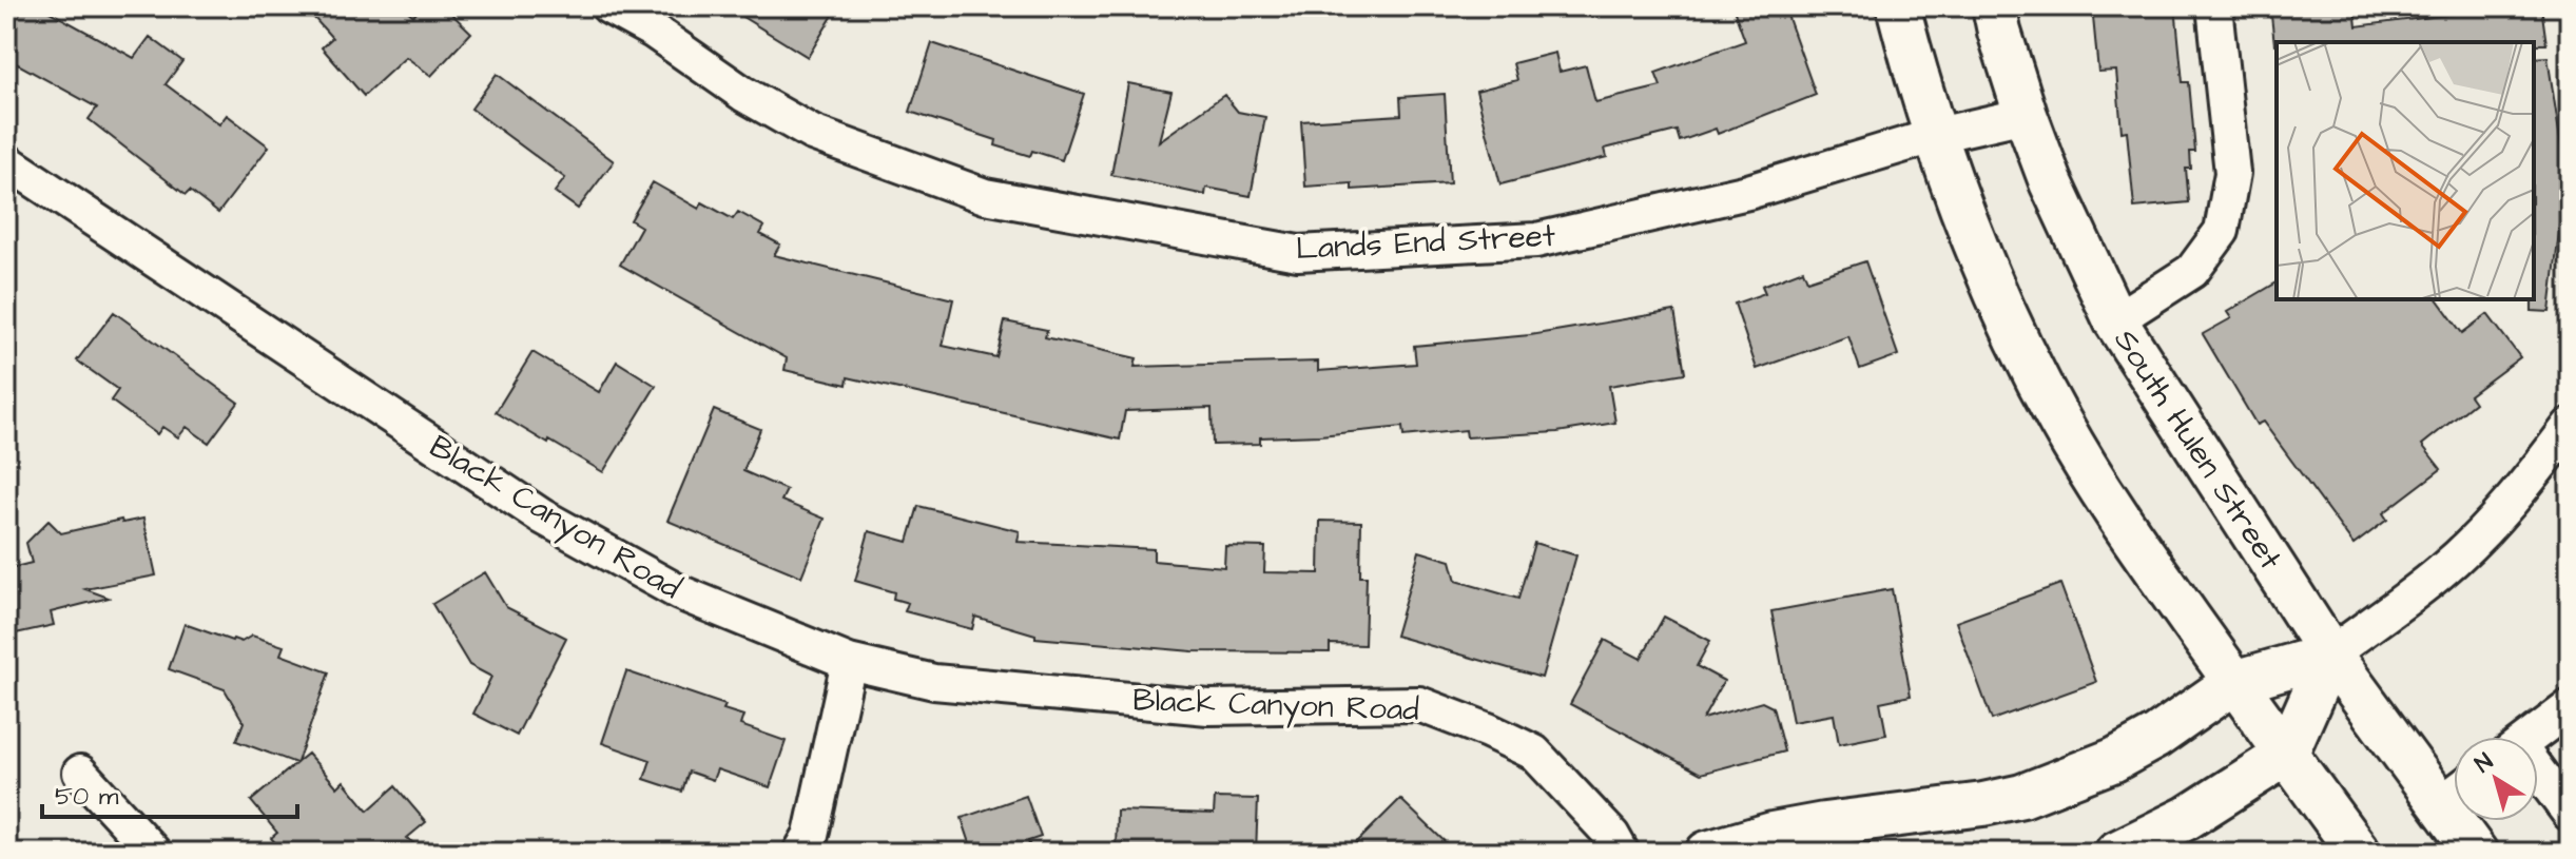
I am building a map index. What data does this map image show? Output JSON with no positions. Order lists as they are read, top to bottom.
{
  "streets": {
    "main road": ["South Hulen Street"],
    "street": ["Lands End Street", "Black Canyon Road"]
  },
  "crossings": [
    ["Lands End Street", "South Hulen Street"]
  ],
  "scale_bar": "50 m",
  "north": "top left"
}
